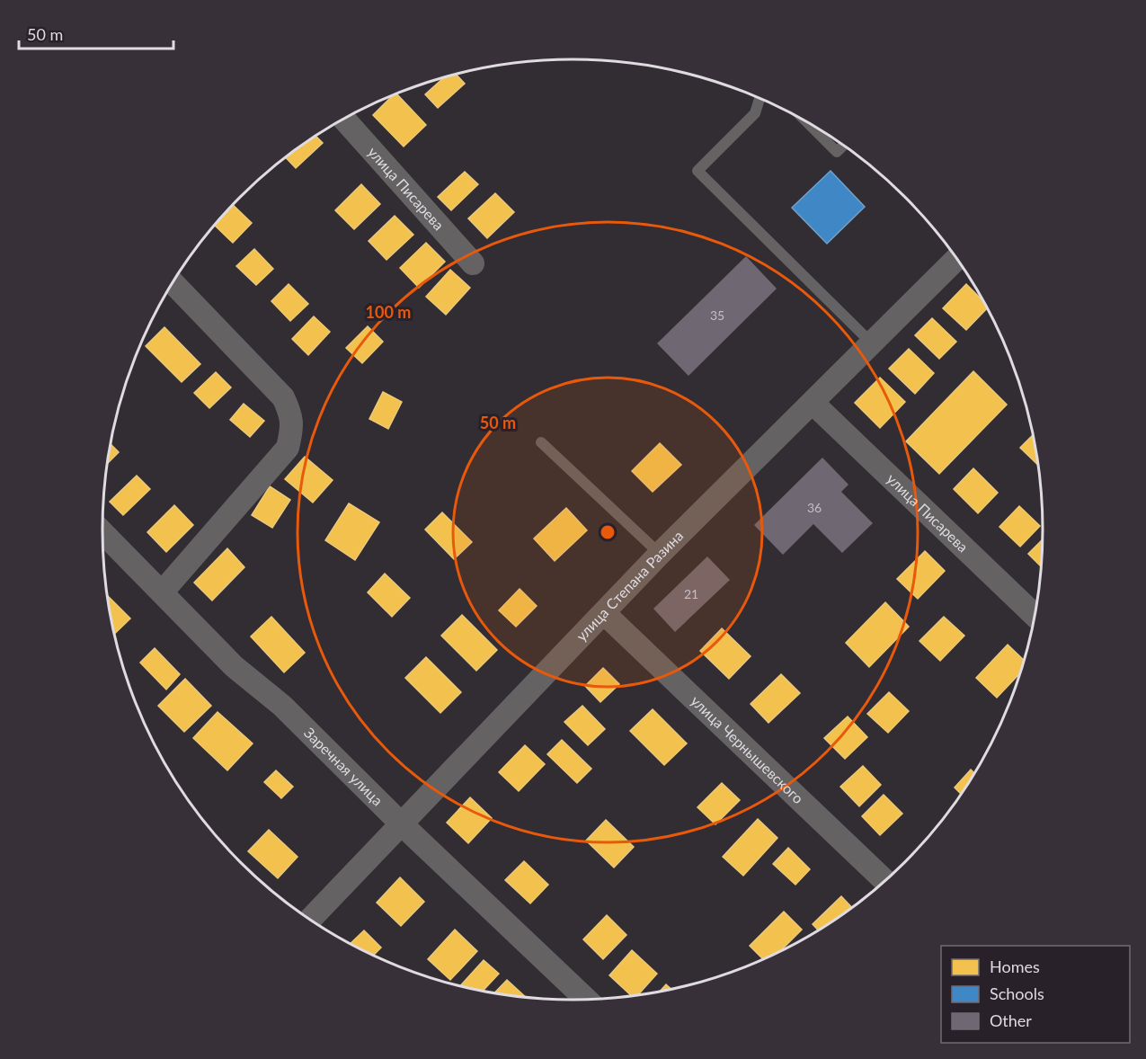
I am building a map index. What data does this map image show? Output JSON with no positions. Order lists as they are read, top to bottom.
{
  "streets": {
    "street": [
      "улица Писарева",
      "улица Степана Разина",
      "улица Чернышевского",
      "Заречная улица"
    ]
  },
  "crossings": [
    ["улица Писарева", "улица Степана Разина"],
    ["улица Степана Разина", "улица Чернышевского"],
    ["улица Степана Разина", "Заречная улица"]
  ],
  "house_numbers": ["35", "36", "21"],
  "legend": ["Homes", "Schools", "Other"],
  "scale_bar": "50 m",
  "rings": ["100 m", "50 m"]
}
